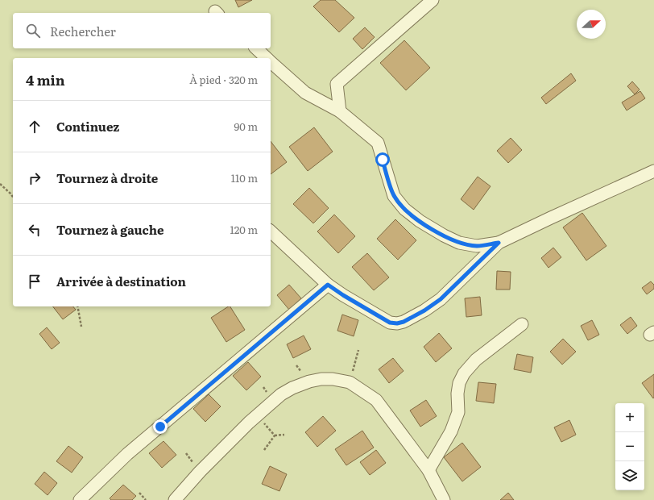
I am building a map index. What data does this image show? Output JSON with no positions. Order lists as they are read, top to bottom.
{
  "north": "right",
  "page": {
    "search": "Rechercher",
    "heading": ["4 min", "À pied · 320 m"],
    "list": [
      ["Continuez", "90 m"],
      ["Tournez à droite", "110 m"],
      ["Tournez à gauche", "120 m"],
      "Arrivée à destination"
    ],
    "map_buttons": ["+", "−"]
  }
}
